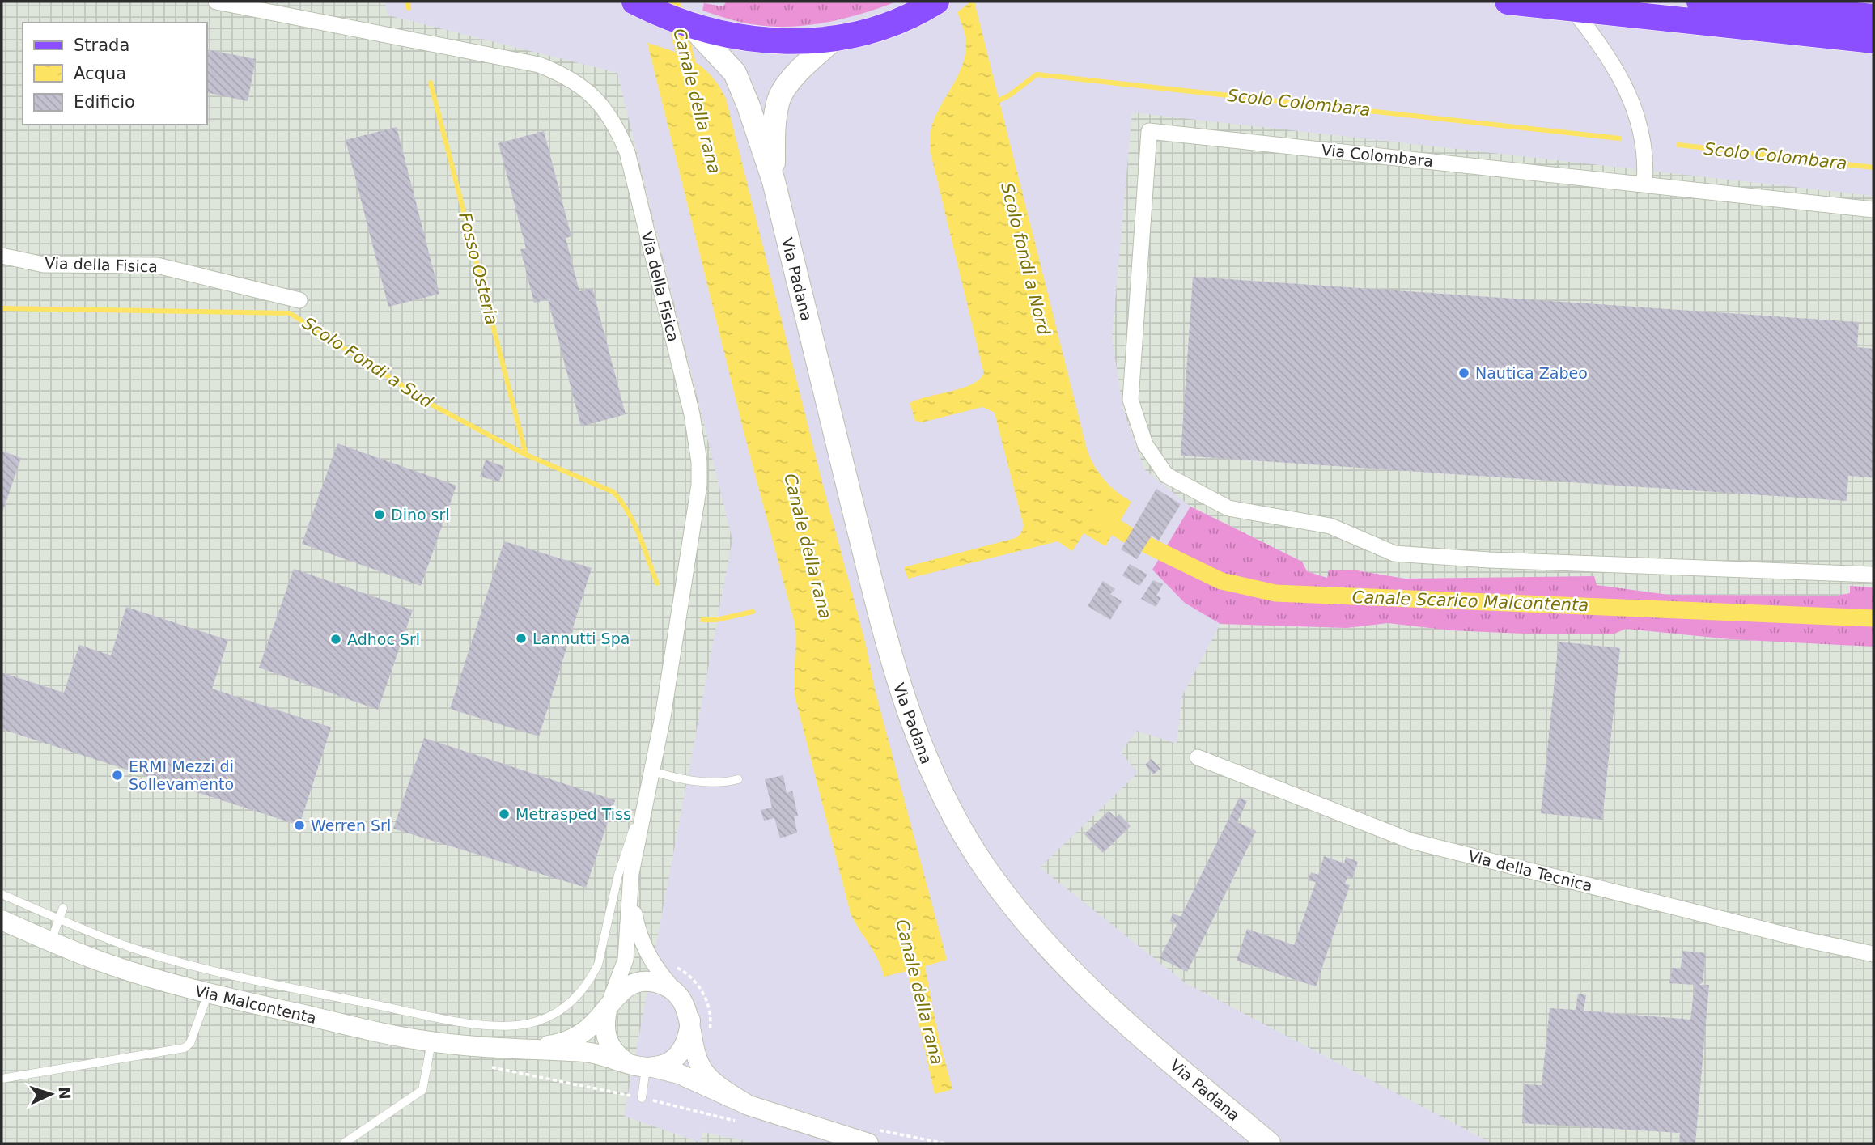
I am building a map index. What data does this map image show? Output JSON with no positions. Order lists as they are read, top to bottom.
{
  "streets": {
    "main road": ["Via Padana"],
    "street": [
      "Via Colombara",
      "Via della Fisica",
      "Via della Tecnica",
      "Via Malcontenta"
    ]
  },
  "crossings": [
    ["Via della Fisica", "Via Malcontenta"]
  ],
  "water": [
    "Canale della rana",
    "Scolo Colombara",
    "Scolo fondi a Nord",
    "Fosso Osteria",
    "Scolo Fondi a Sud",
    "Canale Scarico Malcontenta"
  ],
  "places": [
    "Nautica Zabeo",
    "Dino srl",
    "Lannutti Spa",
    "Adhoc Srl",
    "ERMI Mezzi di Sollevamento",
    "Metrasped Tiss",
    "Werren Srl"
  ],
  "legend": ["Strada", "Acqua", "Edificio"],
  "north": "right"
}
